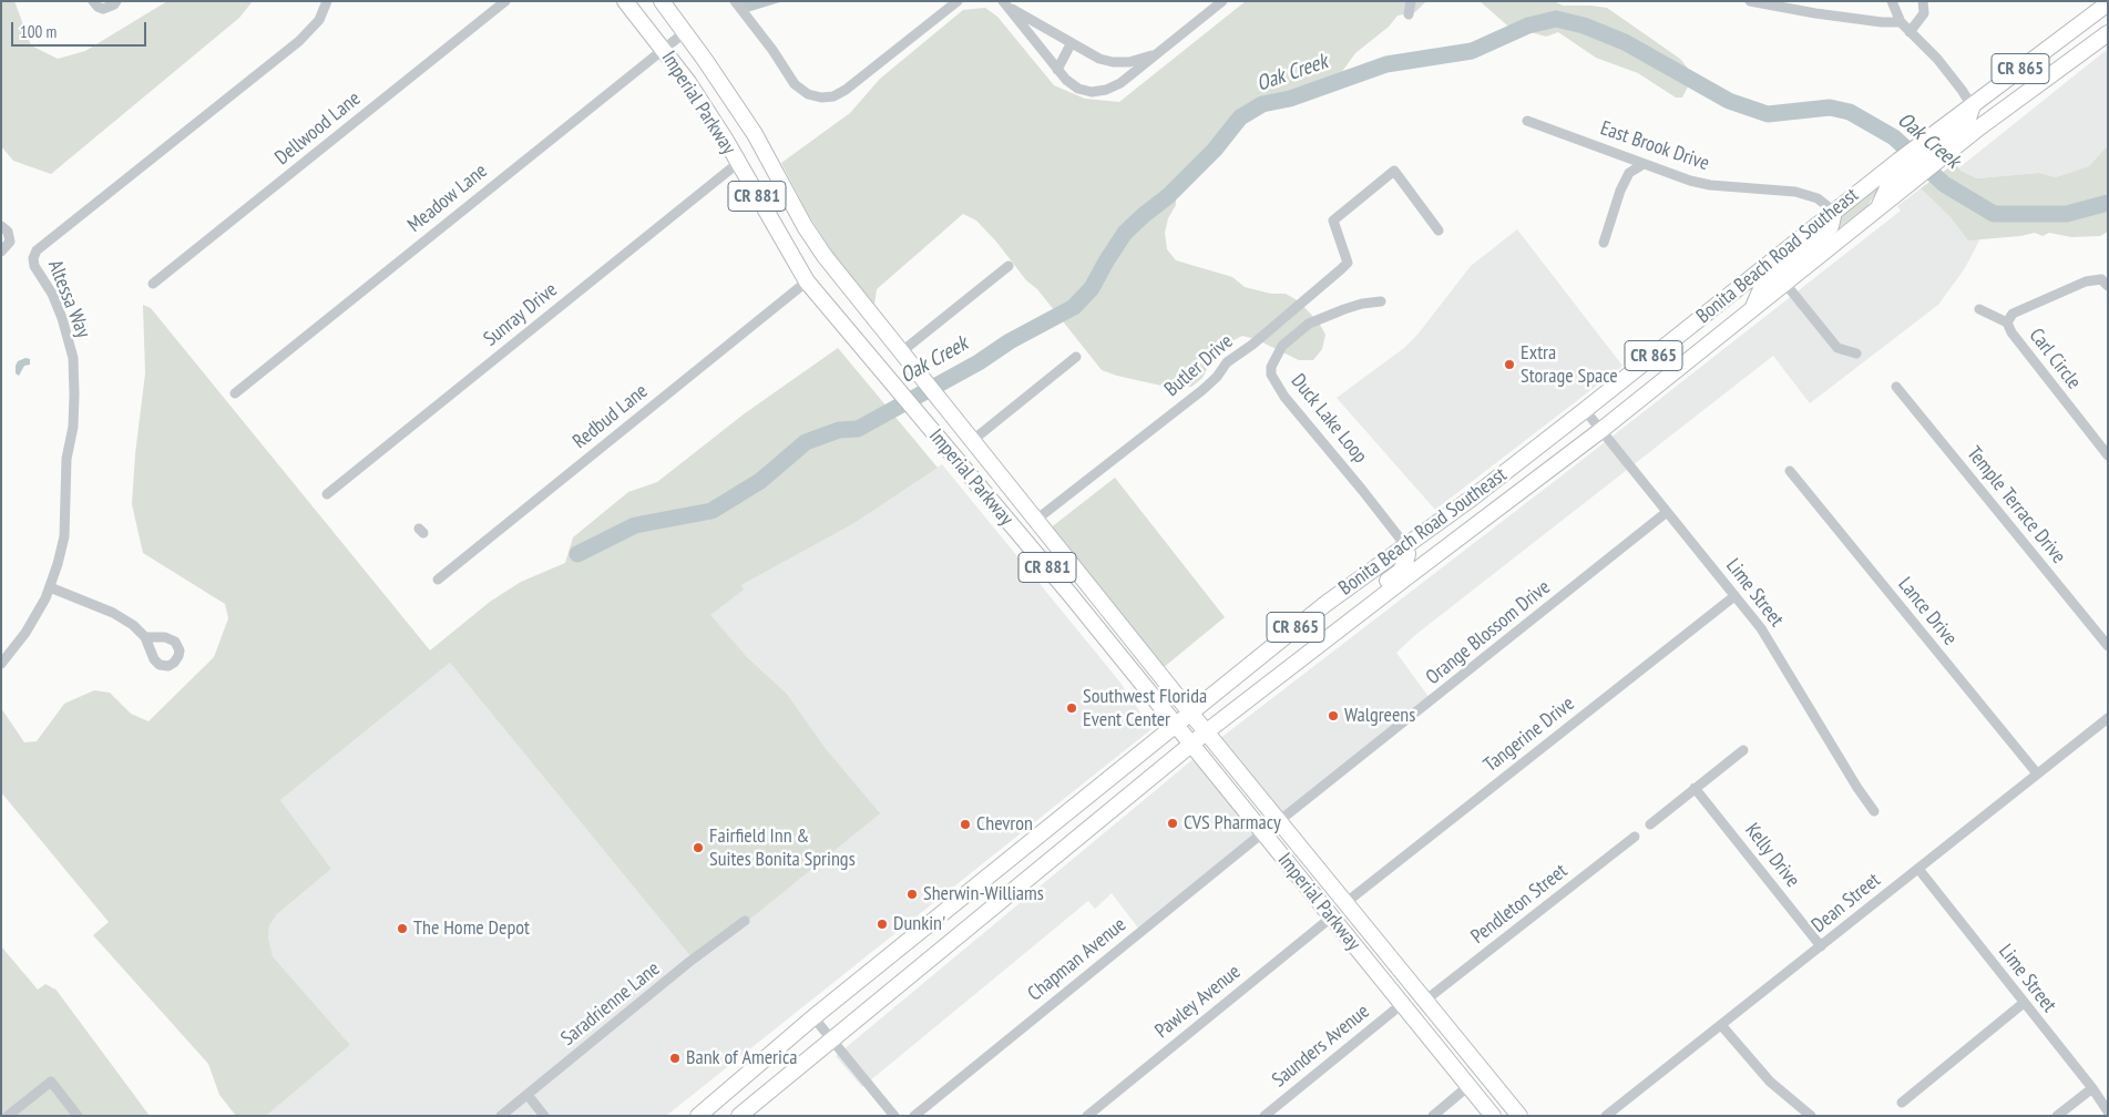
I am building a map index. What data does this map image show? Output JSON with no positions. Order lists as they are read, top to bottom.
{
  "streets": {
    "main road": [
      "CR 865",
      "Imperial Parkway",
      "CR 881",
      "Bonita Beach Road Southeast"
    ],
    "street": [
      "Dellwood Lane",
      "East Brook Drive",
      "Meadow Lane",
      "Altessa Way",
      "Sunray Drive",
      "Carl Circle",
      "Butler Drive",
      "Redbud Lane",
      "Duck Lake Loop",
      "Temple Terrace Drive",
      "Lime Street",
      "Lance Drive",
      "Orange Blossom Drive",
      "Tangerine Drive",
      "Kelly Drive",
      "Dean Street",
      "Pendleton Street",
      "Chapman Avenue",
      "Pawley Avenue",
      "Saradrienne Lane",
      "Saunders Avenue"
    ]
  },
  "crossings": [
    ["Imperial Parkway", "Meadow Lane"],
    ["Imperial Parkway", "Bonita Beach Road Southeast"],
    ["Imperial Parkway", "Sunray Drive"],
    ["Imperial Parkway", "Butler Drive"],
    ["Imperial Parkway", "Redbud Lane"],
    ["Imperial Parkway", "Orange Blossom Drive"],
    ["Imperial Parkway", "Tangerine Drive"],
    ["Imperial Parkway", "Pendleton Street"],
    ["Imperial Parkway", "Chapman Avenue"],
    ["Imperial Parkway", "Pawley Avenue"],
    ["Imperial Parkway", "Saunders Avenue"],
    ["East Brook Drive", "Bonita Beach Road Southeast"],
    ["Bonita Beach Road Southeast", "Duck Lake Loop"],
    ["Bonita Beach Road Southeast", "Lime Street"],
    ["Lime Street", "Orange Blossom Drive"],
    ["Lime Street", "Tangerine Drive"],
    ["Lime Street", "Dean Street"],
    ["Lance Drive", "Dean Street"],
    ["Kelly Drive", "Dean Street"]
  ],
  "water": ["Oak Creek"],
  "places": [
    "Extra Storage Space",
    "Southwest Florida Event Center",
    "Walgreens",
    "CVS Pharmacy",
    "Chevron",
    "Fairfield Inn & Suites Bonita Springs",
    "Sherwin-Williams",
    "Dunkin'",
    "The Home Depot",
    "Bank of America"
  ],
  "scale_bar": "100 m"
}
